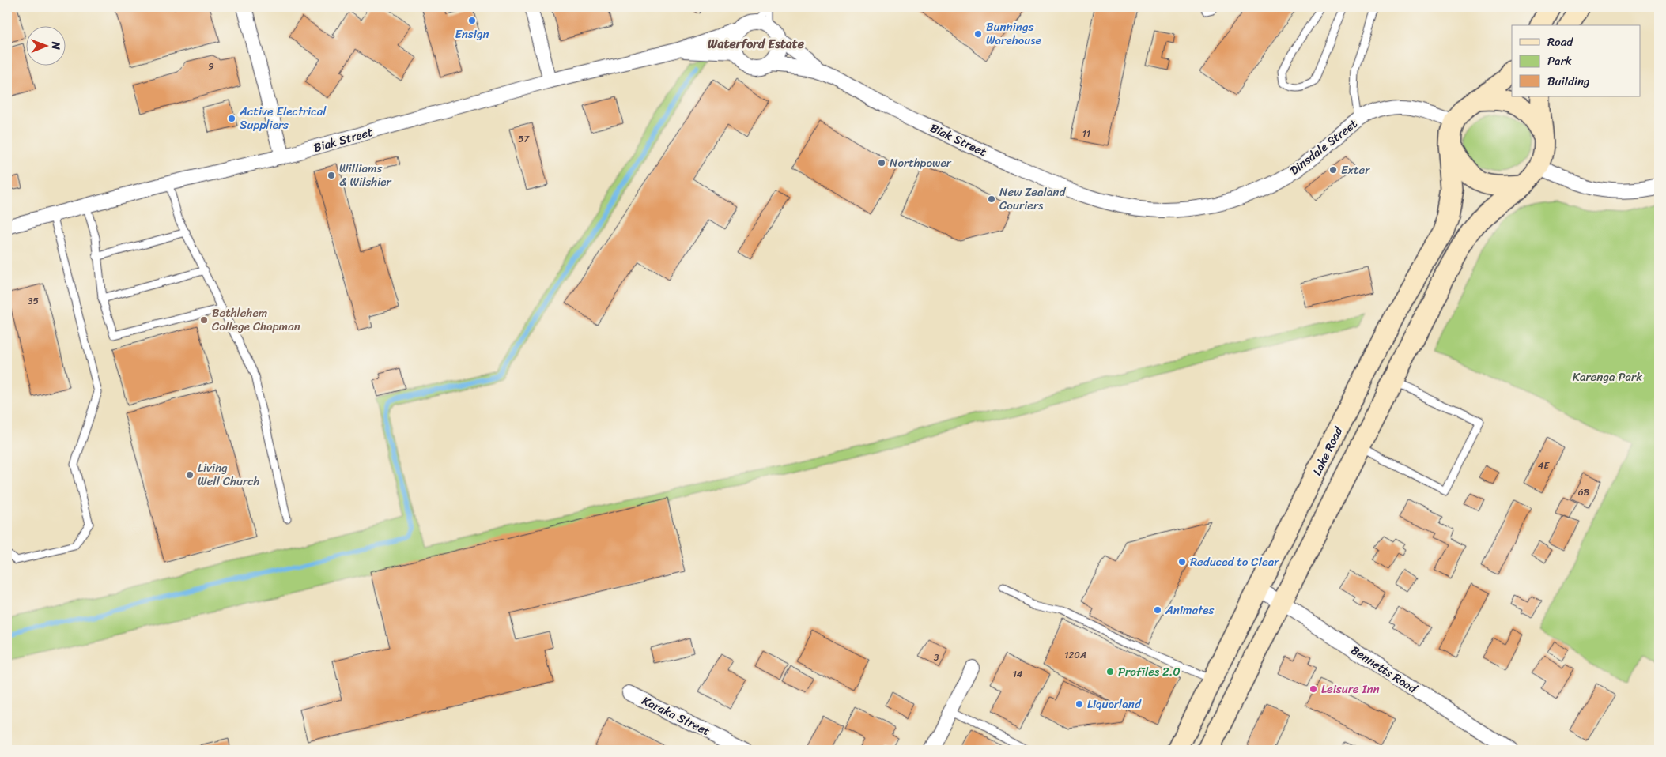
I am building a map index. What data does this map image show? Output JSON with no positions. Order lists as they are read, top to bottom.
{
  "streets": {
    "main road": ["Lake Road"],
    "street": [
      "Biak Street",
      "Dinsdale Street",
      "Bennetts Road",
      "Karaka Street"
    ]
  },
  "crossings": [
    ["Biak Street", "Dinsdale Street"],
    ["Dinsdale Street", "Lake Road"],
    ["Lake Road", "Bennetts Road"]
  ],
  "districts": ["Waterford Estate"],
  "parks": ["Karenga Park"],
  "places": [
    "Ensign",
    "Bunnings Warehouse",
    "Active Electrical Suppliers",
    "Northpower",
    "Exter",
    "Williams & Wilshier",
    "New Zealand Couriers",
    "Bethlehem College Chapman",
    "Living Well Church",
    "Reduced to Clear",
    "Animates",
    "Profiles 2.0",
    "Leisure Inn",
    "Liquorland"
  ],
  "house_numbers": [
    "9",
    "11",
    "57",
    "35",
    "4E",
    "6B",
    "120A",
    "3",
    "14"
  ],
  "legend": ["Road", "Park", "Building"],
  "north": "right"
}
